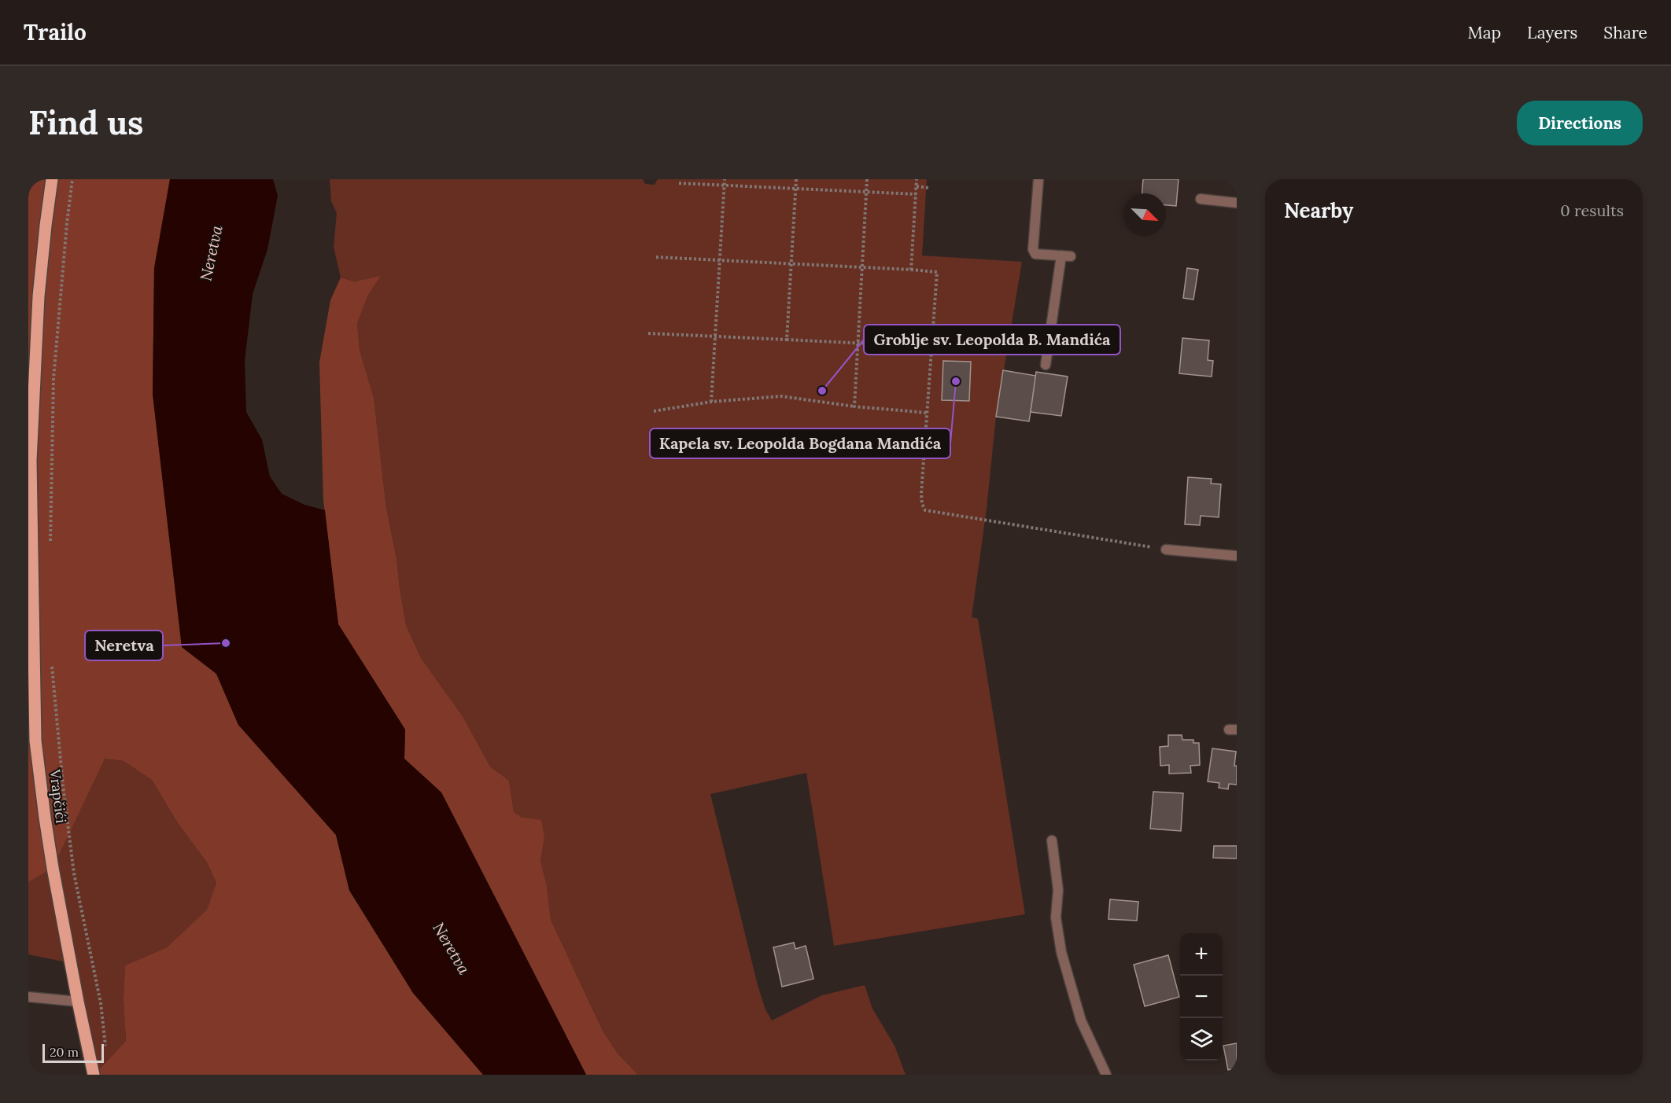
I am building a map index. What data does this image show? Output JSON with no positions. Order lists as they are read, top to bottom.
{
  "streets": {
    "main road": ["Vrapčići"]
  },
  "water": ["Neretva"],
  "places": ["Kapela sv. Leopolda Bogdana Mandića", "Groblje sv. Leopolda B. Mandića", "Neretva"],
  "scale_bar": "20 m",
  "north": "bottom right",
  "page": {
    "header": "Trailo",
    "nav": ["Map", "Layers", "Share"],
    "buttons": "Directions",
    "title": "Find us",
    "heading": ["Nearby", "0 results"],
    "map_buttons": ["+", "−"],
    "scale": "20 m"
  }
}
